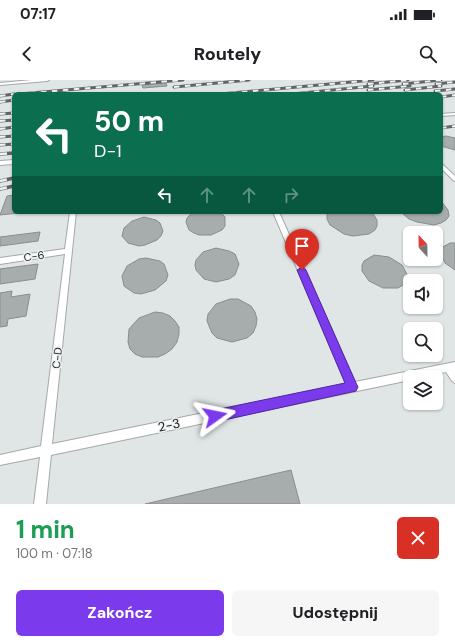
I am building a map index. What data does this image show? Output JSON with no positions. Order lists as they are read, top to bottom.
{
  "streets": {
    "lane": ["C-6", "C-D", "2-3"]
  },
  "crossings": [
    ["C-6", "C-D"],
    ["C-D", "2-3"]
  ],
  "north": "top",
  "page": {
    "status": "07:17",
    "header": "Routely",
    "turn": ["50 m", "D-1"],
    "heading": ["1 min", "100 m · 07:18"],
    "buttons": ["Zakończ", "Udostępnij"]
  }
}
